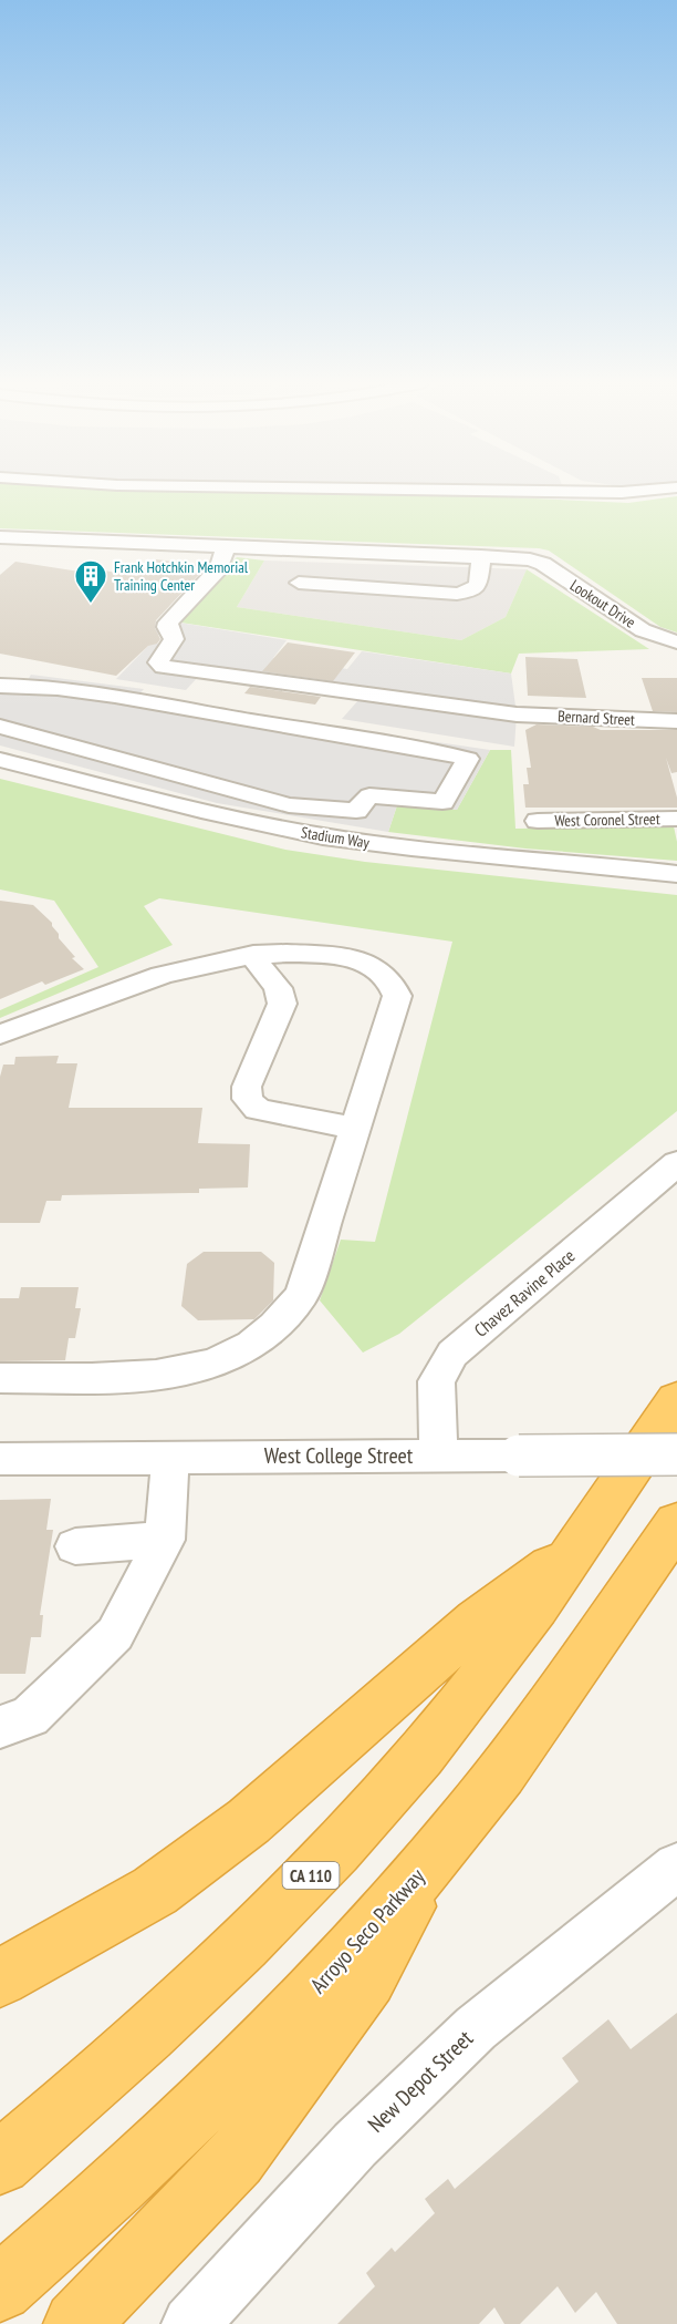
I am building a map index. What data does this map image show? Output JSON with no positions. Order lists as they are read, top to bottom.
{
  "streets": {
    "highway": ["CA 110", "Arroyo Seco Parkway"],
    "street": [
      "Lookout Drive",
      "Bernard Street",
      "West Coronel Street",
      "Stadium Way",
      "Chavez Ravine Place",
      "West College Street",
      "New Depot Street"
    ]
  },
  "crossings": [
    ["Chavez Ravine Place", "West College Street"]
  ],
  "places": {
    "building": ["Frank Hotchkin Memorial Training Center"]
  }
}
